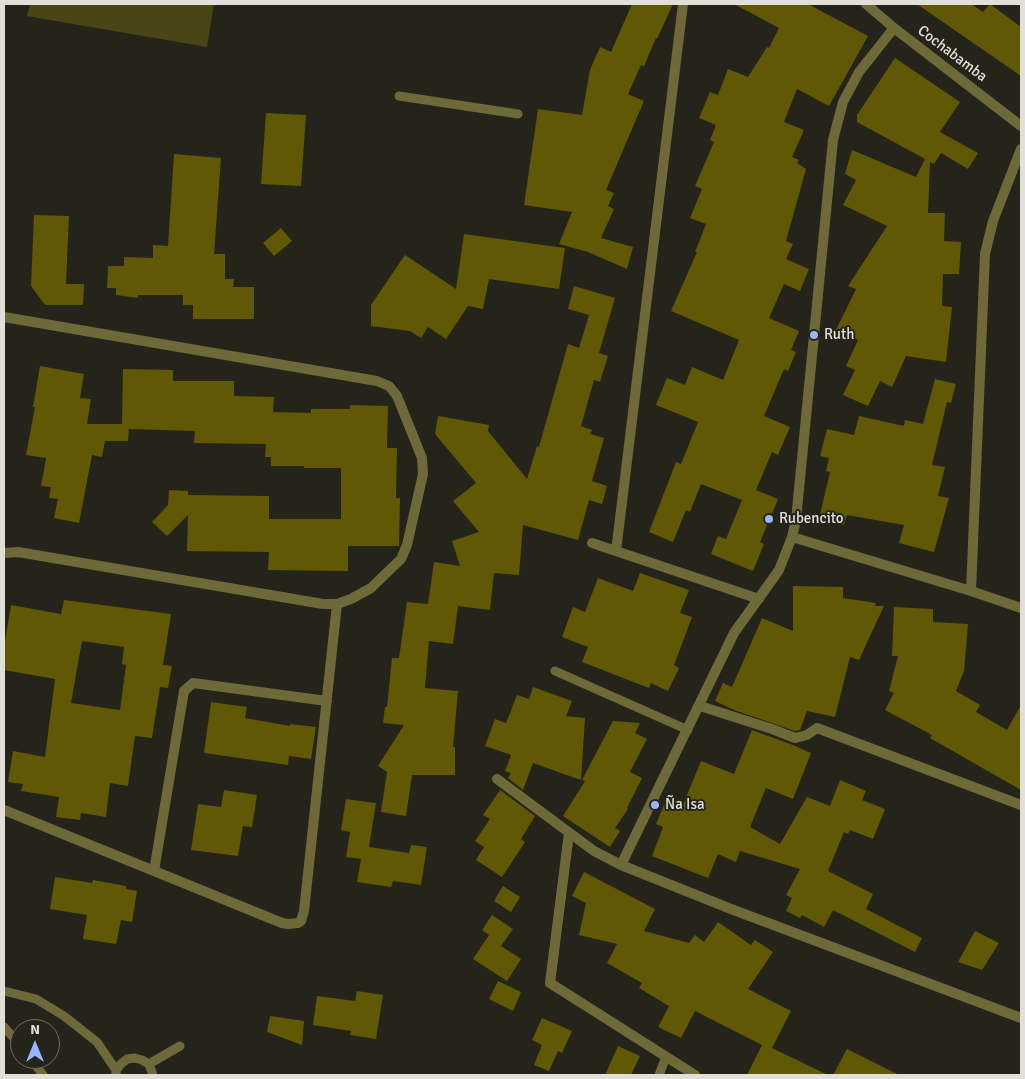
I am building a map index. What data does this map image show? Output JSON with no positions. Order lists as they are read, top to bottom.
{
  "streets": {
    "street": ["Cochabamba"]
  },
  "places": ["Ruth", "Rubencito", "Ña Isa"],
  "north": "top"
}
